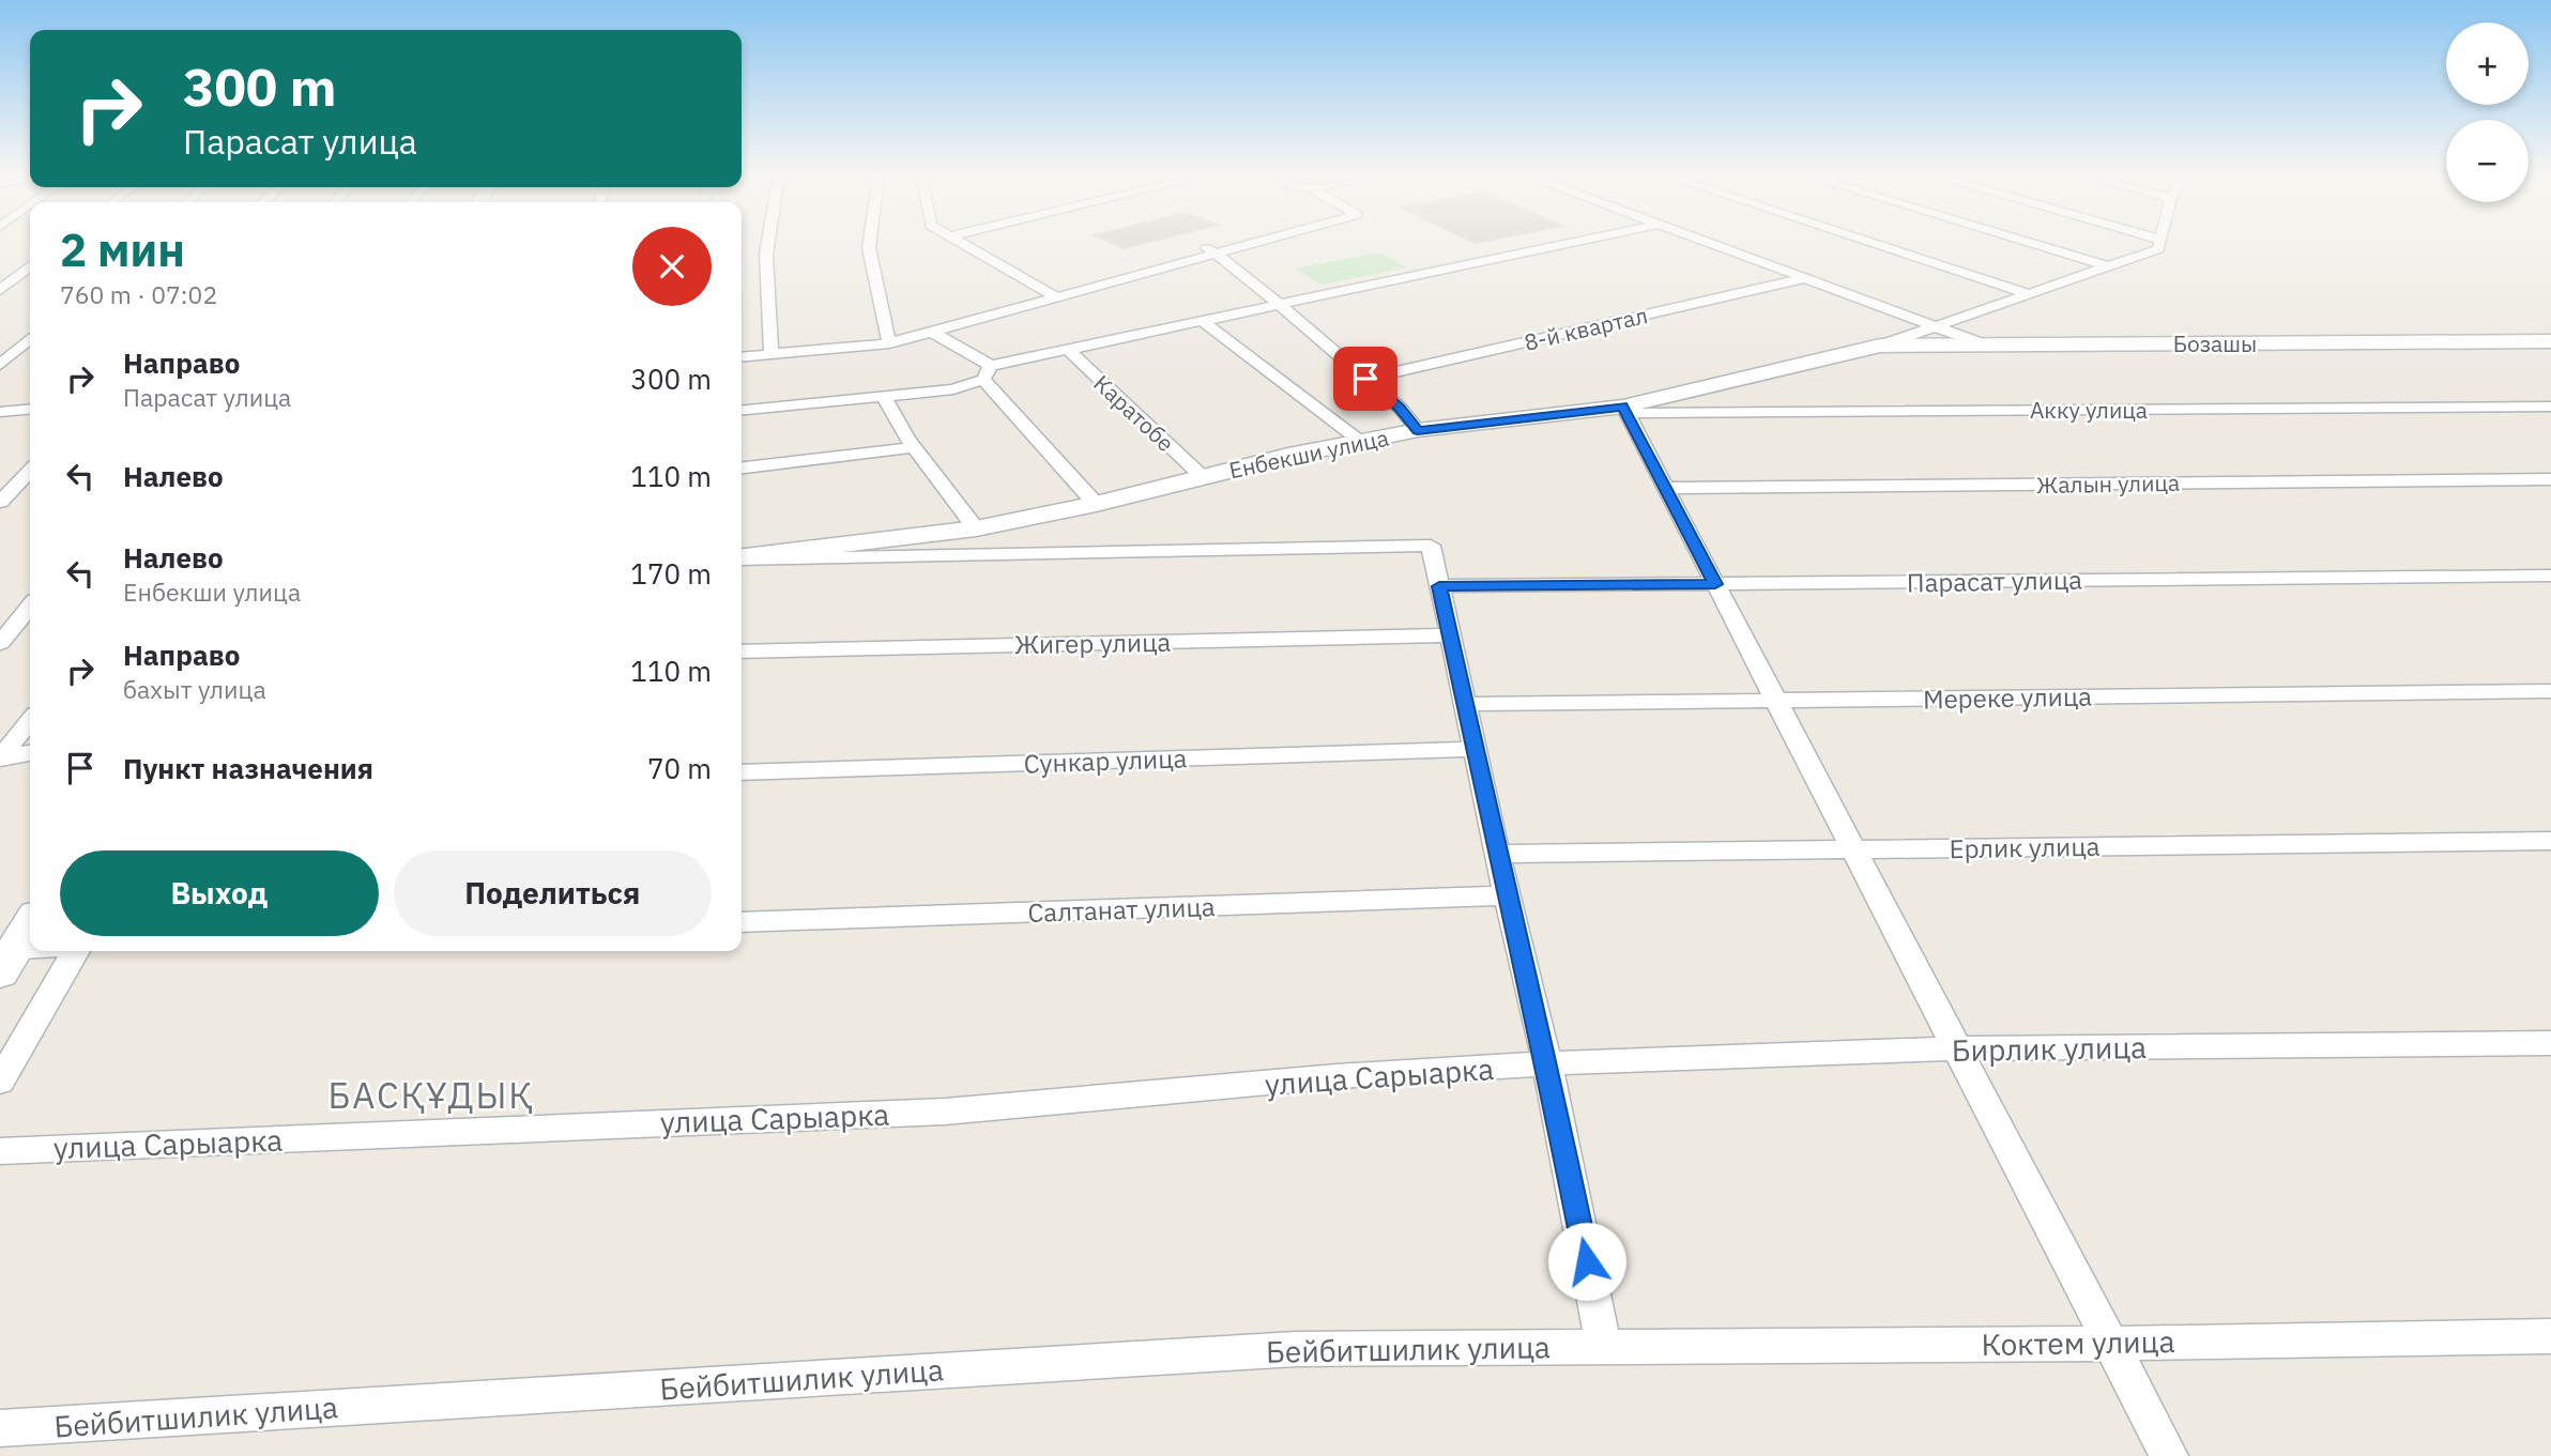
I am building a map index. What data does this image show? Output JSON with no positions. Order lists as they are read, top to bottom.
{
  "streets": {
    "street": [
      "8-й квартал",
      "Бозашы",
      "Акку улица",
      "Каратобе",
      "Енбекши улица",
      "Жалын улица",
      "Парасат улица",
      "Жигер улица",
      "Мереке улица",
      "Сункар улица",
      "Ерлик улица",
      "Салтанат улица",
      "Бирлик улица",
      "улица Сарыарка",
      "Коктем улица",
      "Бейбитшилик улица"
    ]
  },
  "crossings": [
    ["Бозашы", "Енбекши улица"],
    ["Акку улица", "Енбекши улица"],
    ["Каратобе", "Енбекши улица"],
    ["Енбекши улица", "Парасат улица"],
    ["Бирлик улица", "улица Сарыарка"],
    ["Коктем улица", "Бейбитшилик улица"]
  ],
  "districts": ["БАСҚҰДЫҚ"],
  "page": {
    "map_buttons": ["+", "−"],
    "turn": ["300 m", "Парасат улица"],
    "heading": ["2 мин", "760 m · 07:02"],
    "list": [
      {
        "name": "Направо",
        "note": "Парасат улица",
        "value": "300 m"
      },
      {
        "name": "Налево",
        "value": "110 m"
      },
      {
        "name": "Налево",
        "note": "Енбекши улица",
        "value": "170 m"
      },
      {
        "name": "Направо",
        "note": "бахыт улица",
        "value": "110 m"
      },
      {
        "name": "Пункт назначения",
        "value": "70 m"
      }
    ],
    "buttons": ["Выход", "Поделиться"]
  }
}
